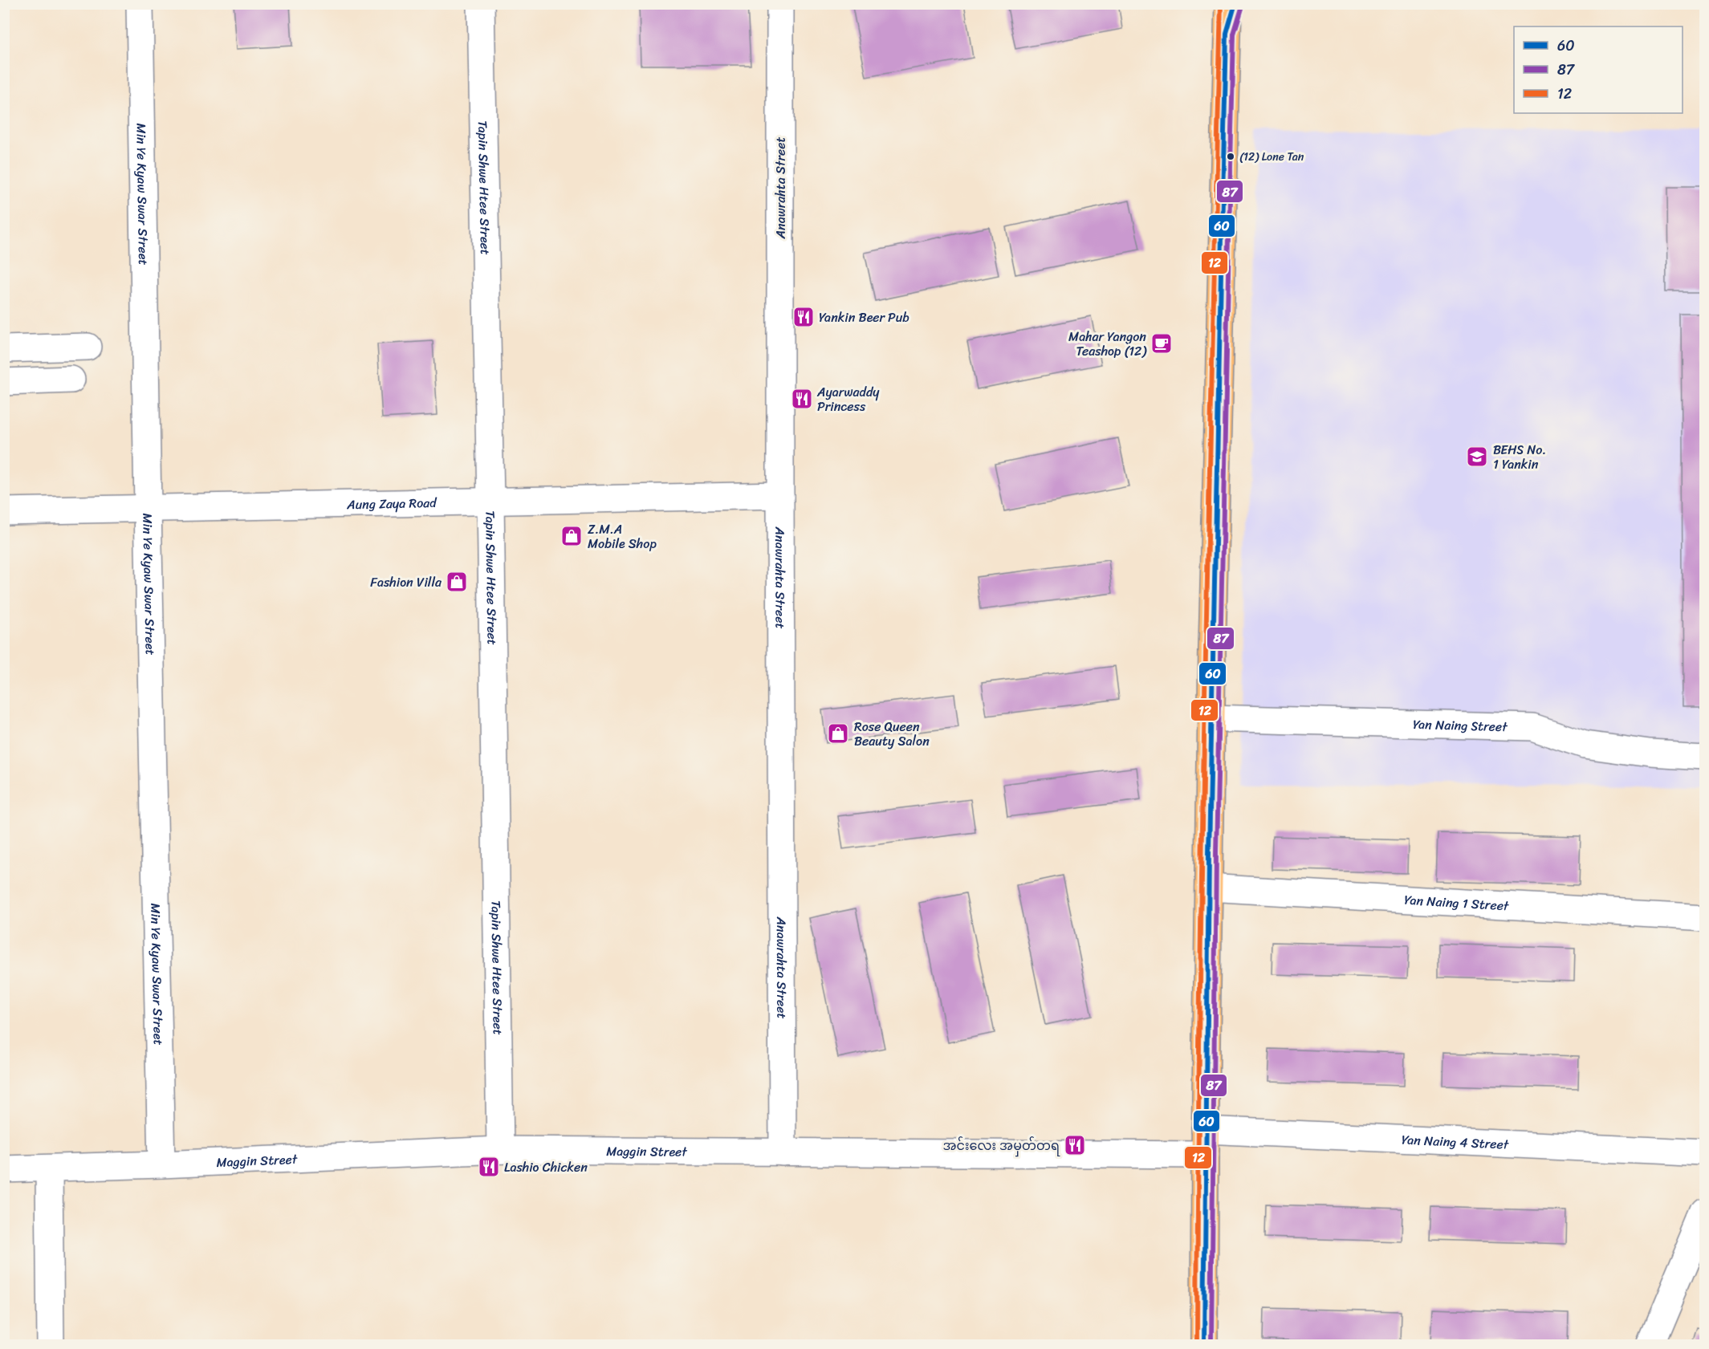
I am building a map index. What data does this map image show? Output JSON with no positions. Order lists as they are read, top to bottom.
{
  "streets": {
    "street": [
      "Tapin Shwe Htee Street",
      "Anawrahta Street",
      "Min Ye Kyaw Swar Street",
      "Aung Zaya Road",
      "Yan Naing Street",
      "Yan Naing 1 Street",
      "Yan Naing 4 Street",
      "Maggin Street"
    ]
  },
  "crossings": [
    ["Tapin Shwe Htee Street", "Aung Zaya Road"],
    ["Tapin Shwe Htee Street", "Maggin Street"],
    ["Anawrahta Street", "Aung Zaya Road"],
    ["Anawrahta Street", "Maggin Street"],
    ["Min Ye Kyaw Swar Street", "Aung Zaya Road"],
    ["Min Ye Kyaw Swar Street", "Maggin Street"],
    ["Yan Naing 4 Street", "Maggin Street"]
  ],
  "places": {
    "other": ["(12) Lone Tan"],
    "restaurant": [
      "Yankin Beer Pub",
      "Ayarwaddy Princess",
      "အင်းလေး အမှတ်တရ",
      "Lashio Chicken"
    ],
    "cafe": ["Mahar Yangon Teashop (12)"],
    "school or university": ["BEHS No. 1 Yankin"],
    "shop": ["Z.M.A Mobile Shop", "Fashion Villa", "Rose Queen Beauty Salon"]
  },
  "lines": ["transit line 60", "transit line 12", "transit line 87"],
  "legend": ["60", "87", "12"]
}
